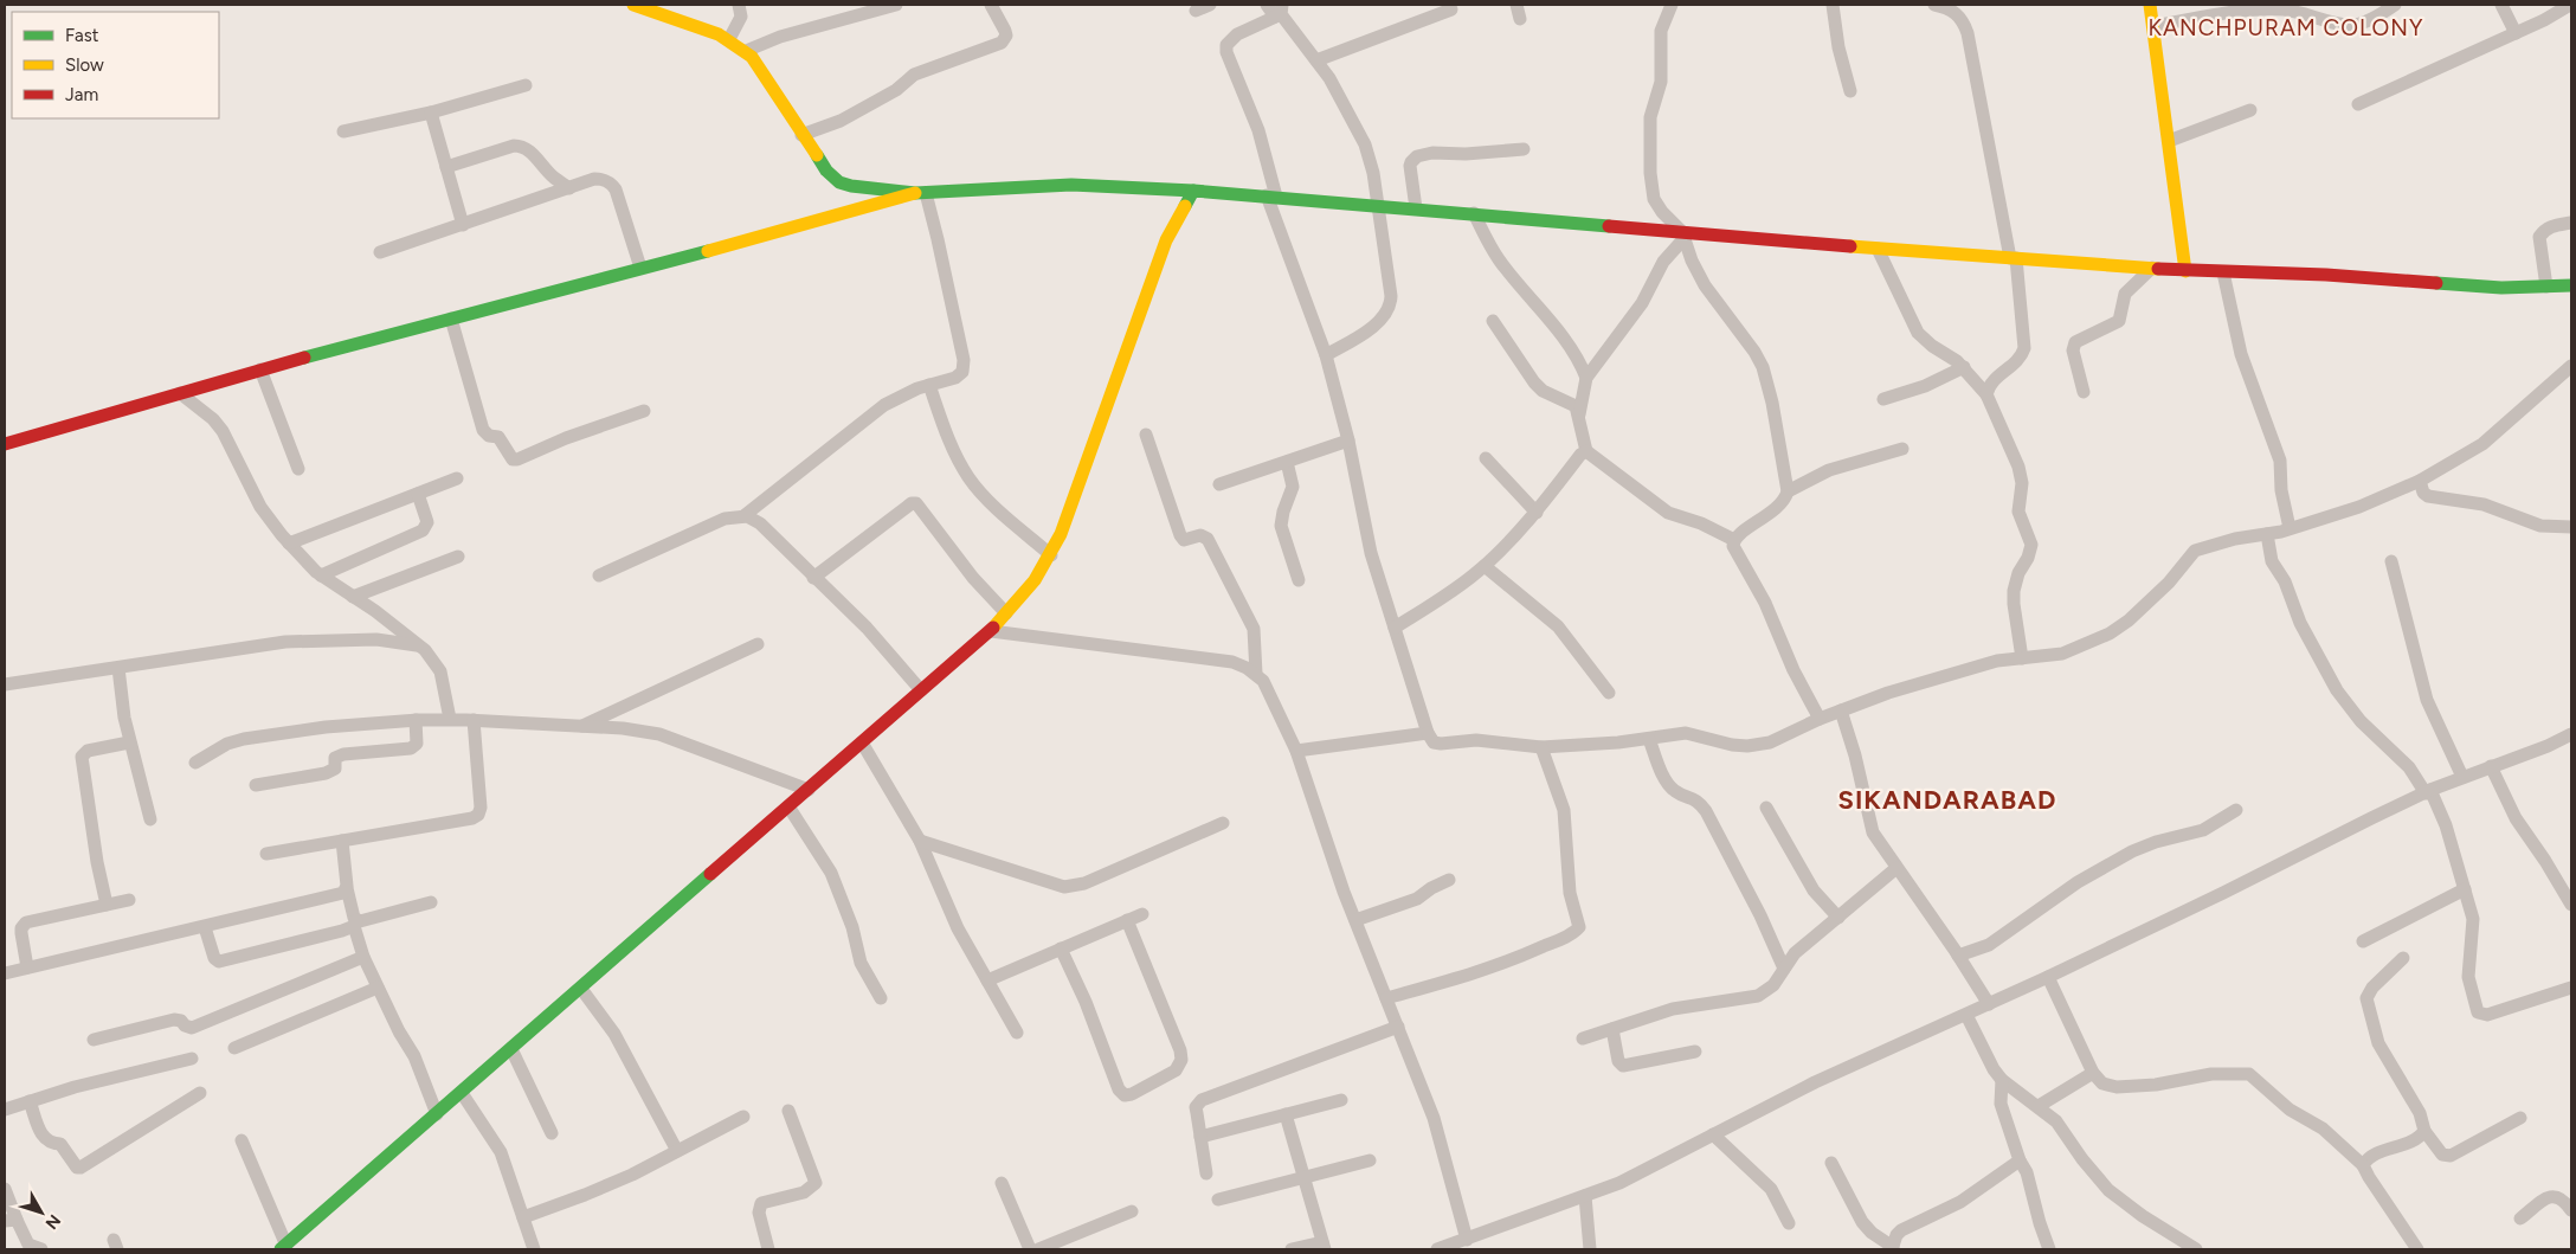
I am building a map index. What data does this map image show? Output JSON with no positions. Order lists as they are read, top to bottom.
{
  "districts": ["KANCHPURAM COLONY", "SIKANDARABAD"],
  "legend": ["Fast", "Slow", "Jam"],
  "north": "bottom right"
}
